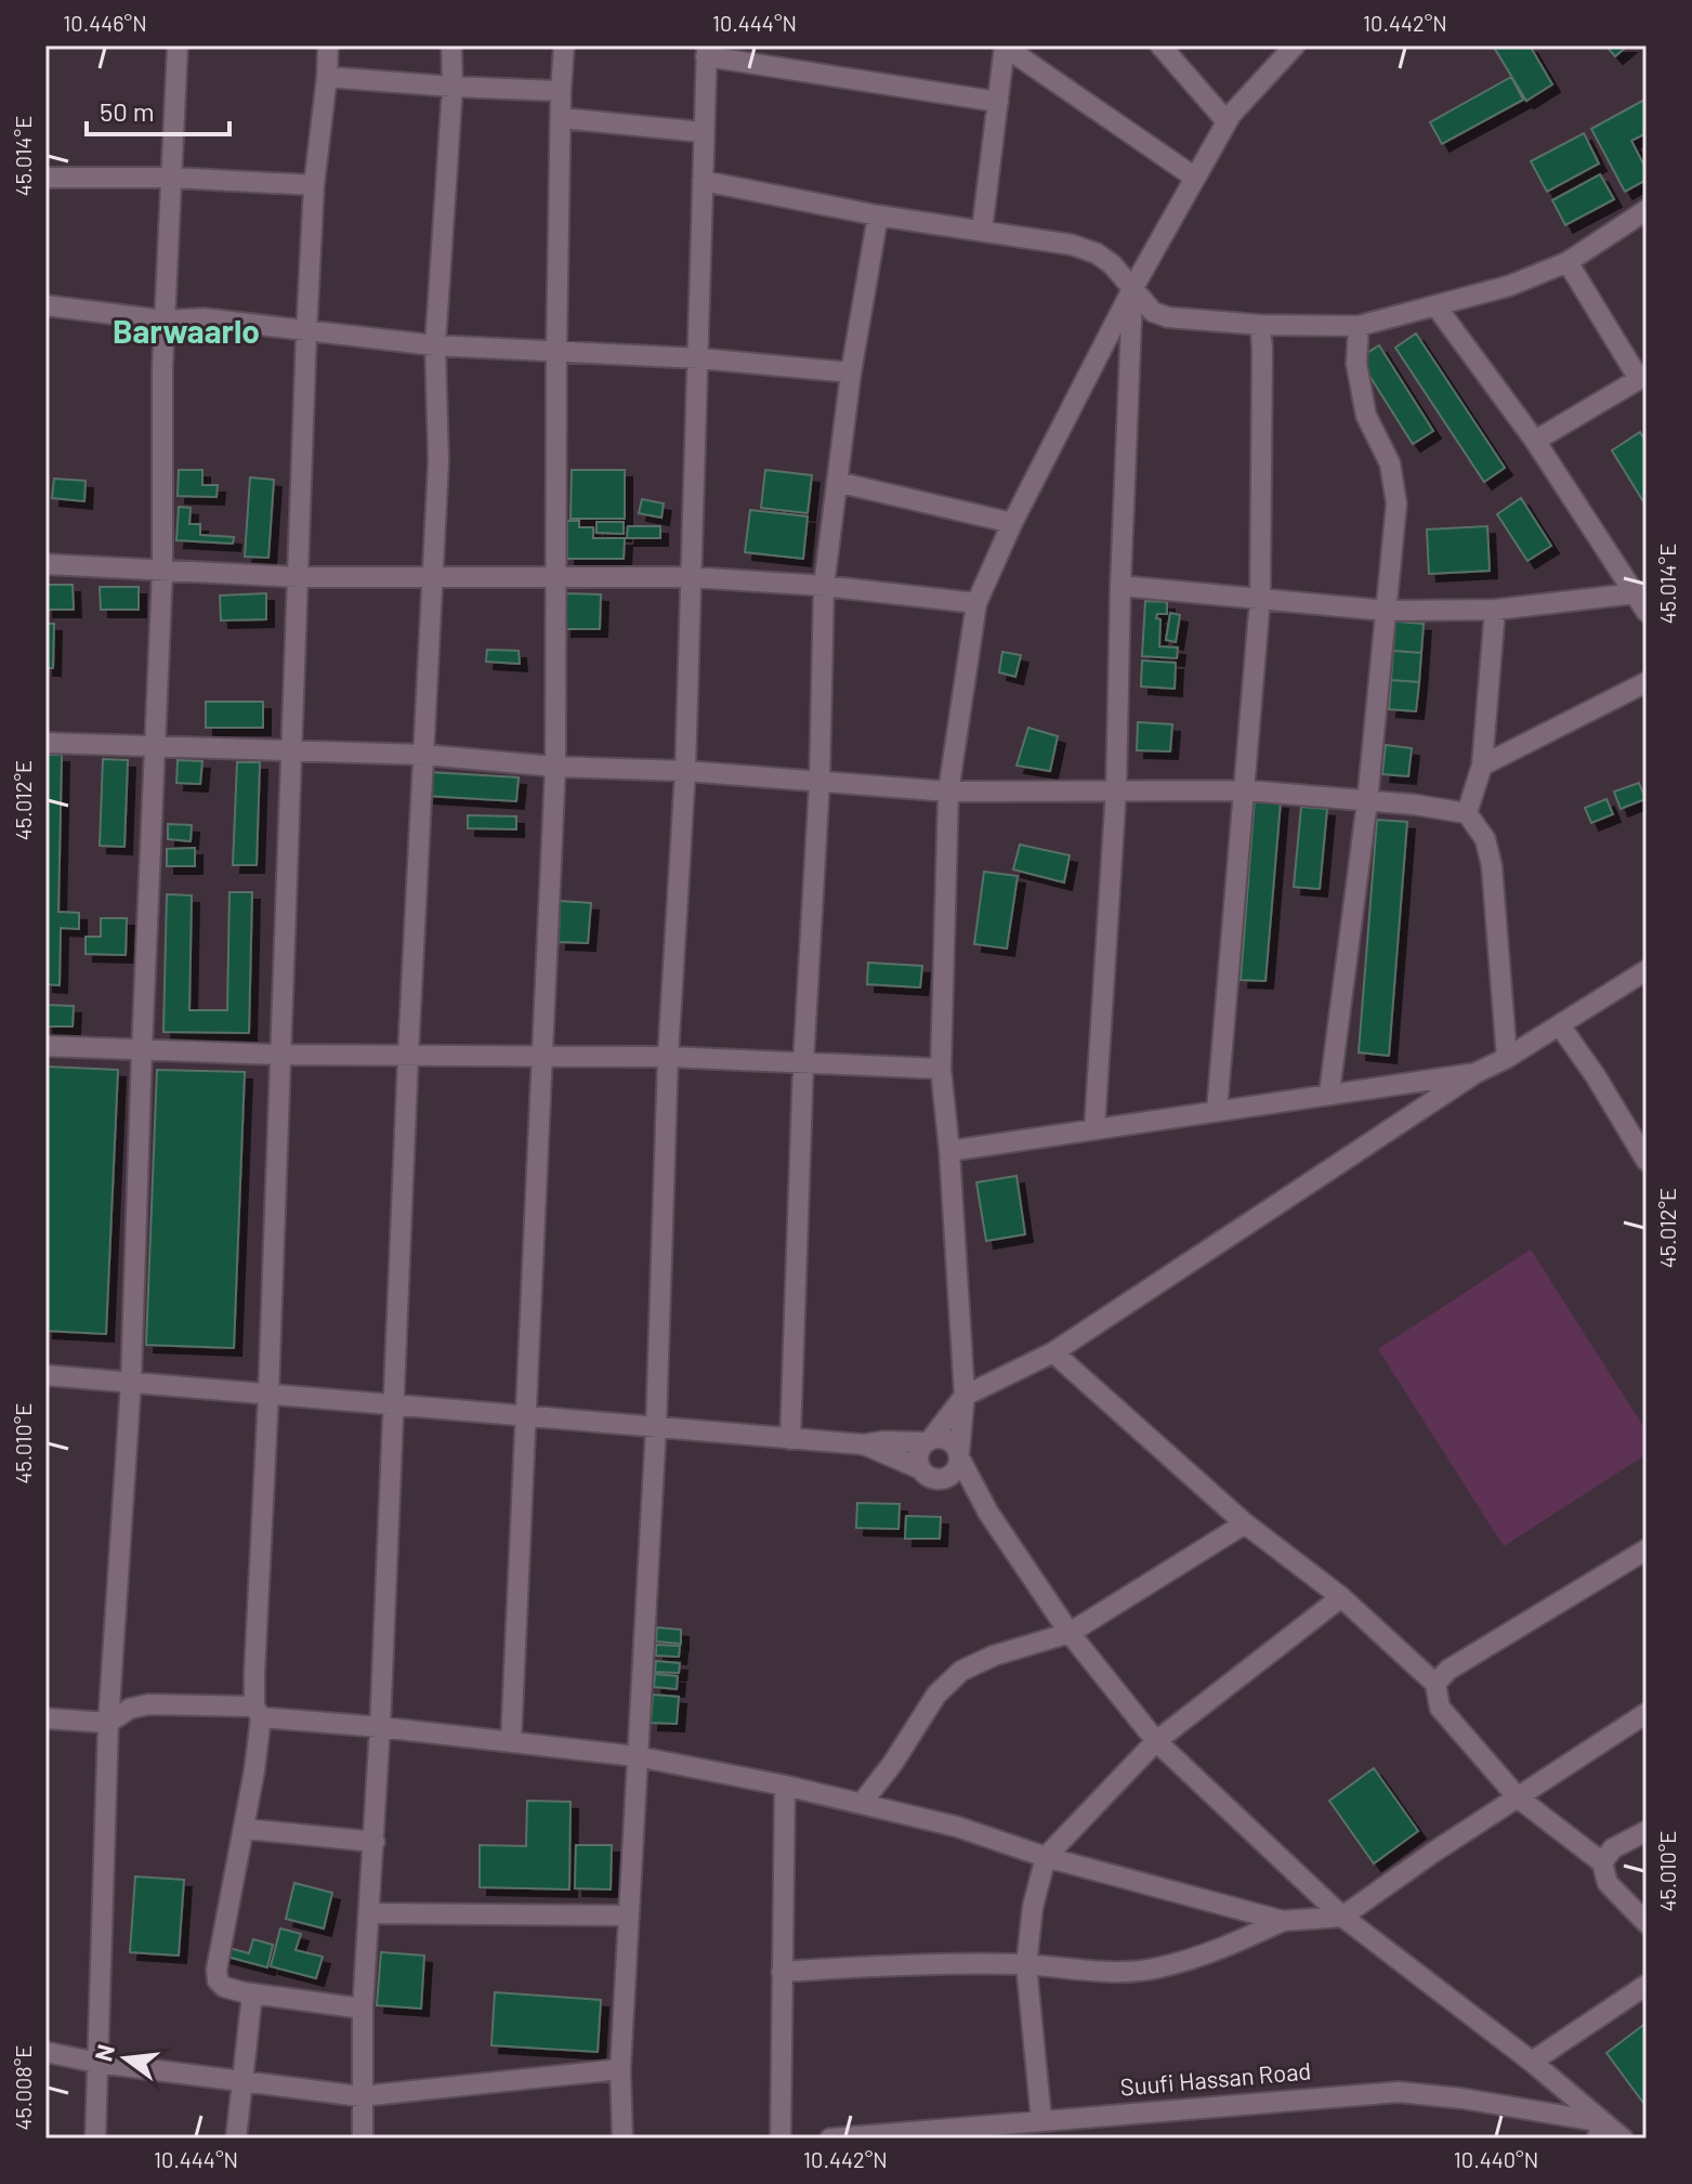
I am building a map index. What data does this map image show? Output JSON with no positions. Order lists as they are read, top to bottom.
{
  "streets": {
    "street": ["Suufi Hassan Road"]
  },
  "districts": ["Barwaarlo"],
  "scale_bar": "50 m",
  "north": "left",
  "coordinates": [
    "10.446°N",
    "10.444°N",
    "10.442°N",
    "45.014°E",
    "45.012°E",
    "45.010°E",
    "45.008°E",
    "10.440°N"
  ]
}
